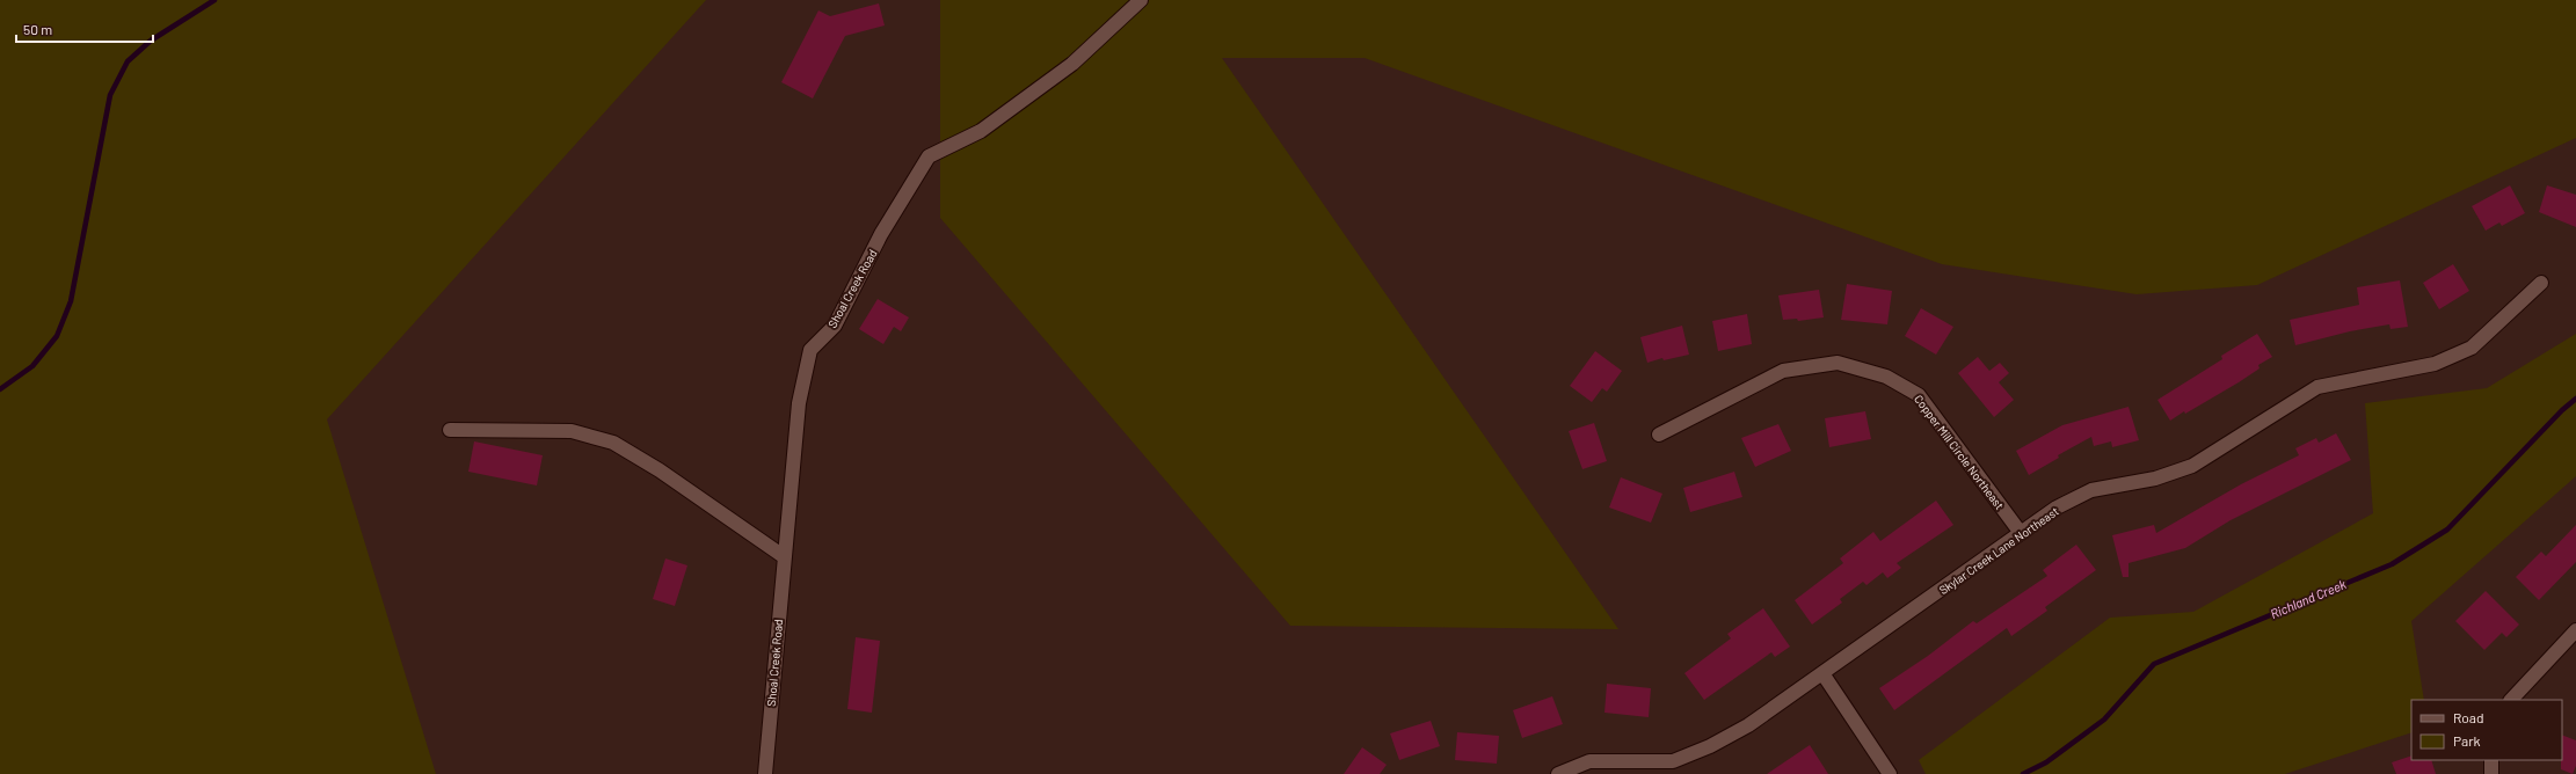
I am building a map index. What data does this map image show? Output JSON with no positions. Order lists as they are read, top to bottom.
{
  "streets": {
    "street": ["Shoal Creek Road", "Copper Mill Circle Northeast", "Skylar Creek Lane Northeast"]
  },
  "crossings": [
    ["Copper Mill Circle Northeast", "Skylar Creek Lane Northeast"]
  ],
  "water": ["Richland Creek"],
  "legend": ["Road", "Park"],
  "scale_bar": "50 m"
}
